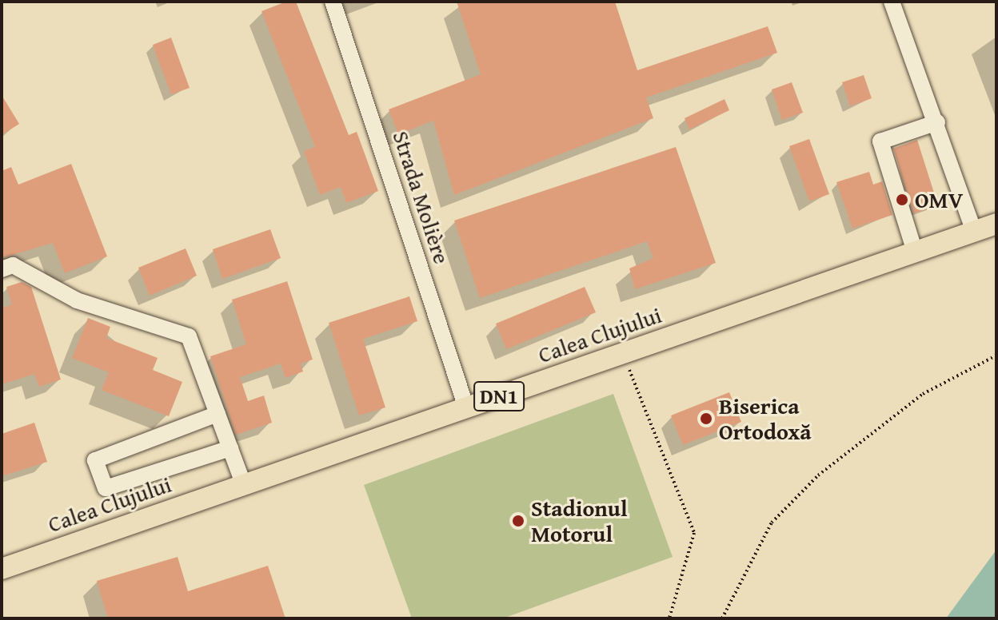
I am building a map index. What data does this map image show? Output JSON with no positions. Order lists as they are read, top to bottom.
{
  "streets": {
    "main road": ["Calea Clujului", "DN1"],
    "street": ["Strada Molière"]
  },
  "crossings": [
    ["Strada Molière", "Calea Clujului"]
  ],
  "places": ["OMV", "Biserica Ortodoxă", "Stadionul Motorul"]
}
